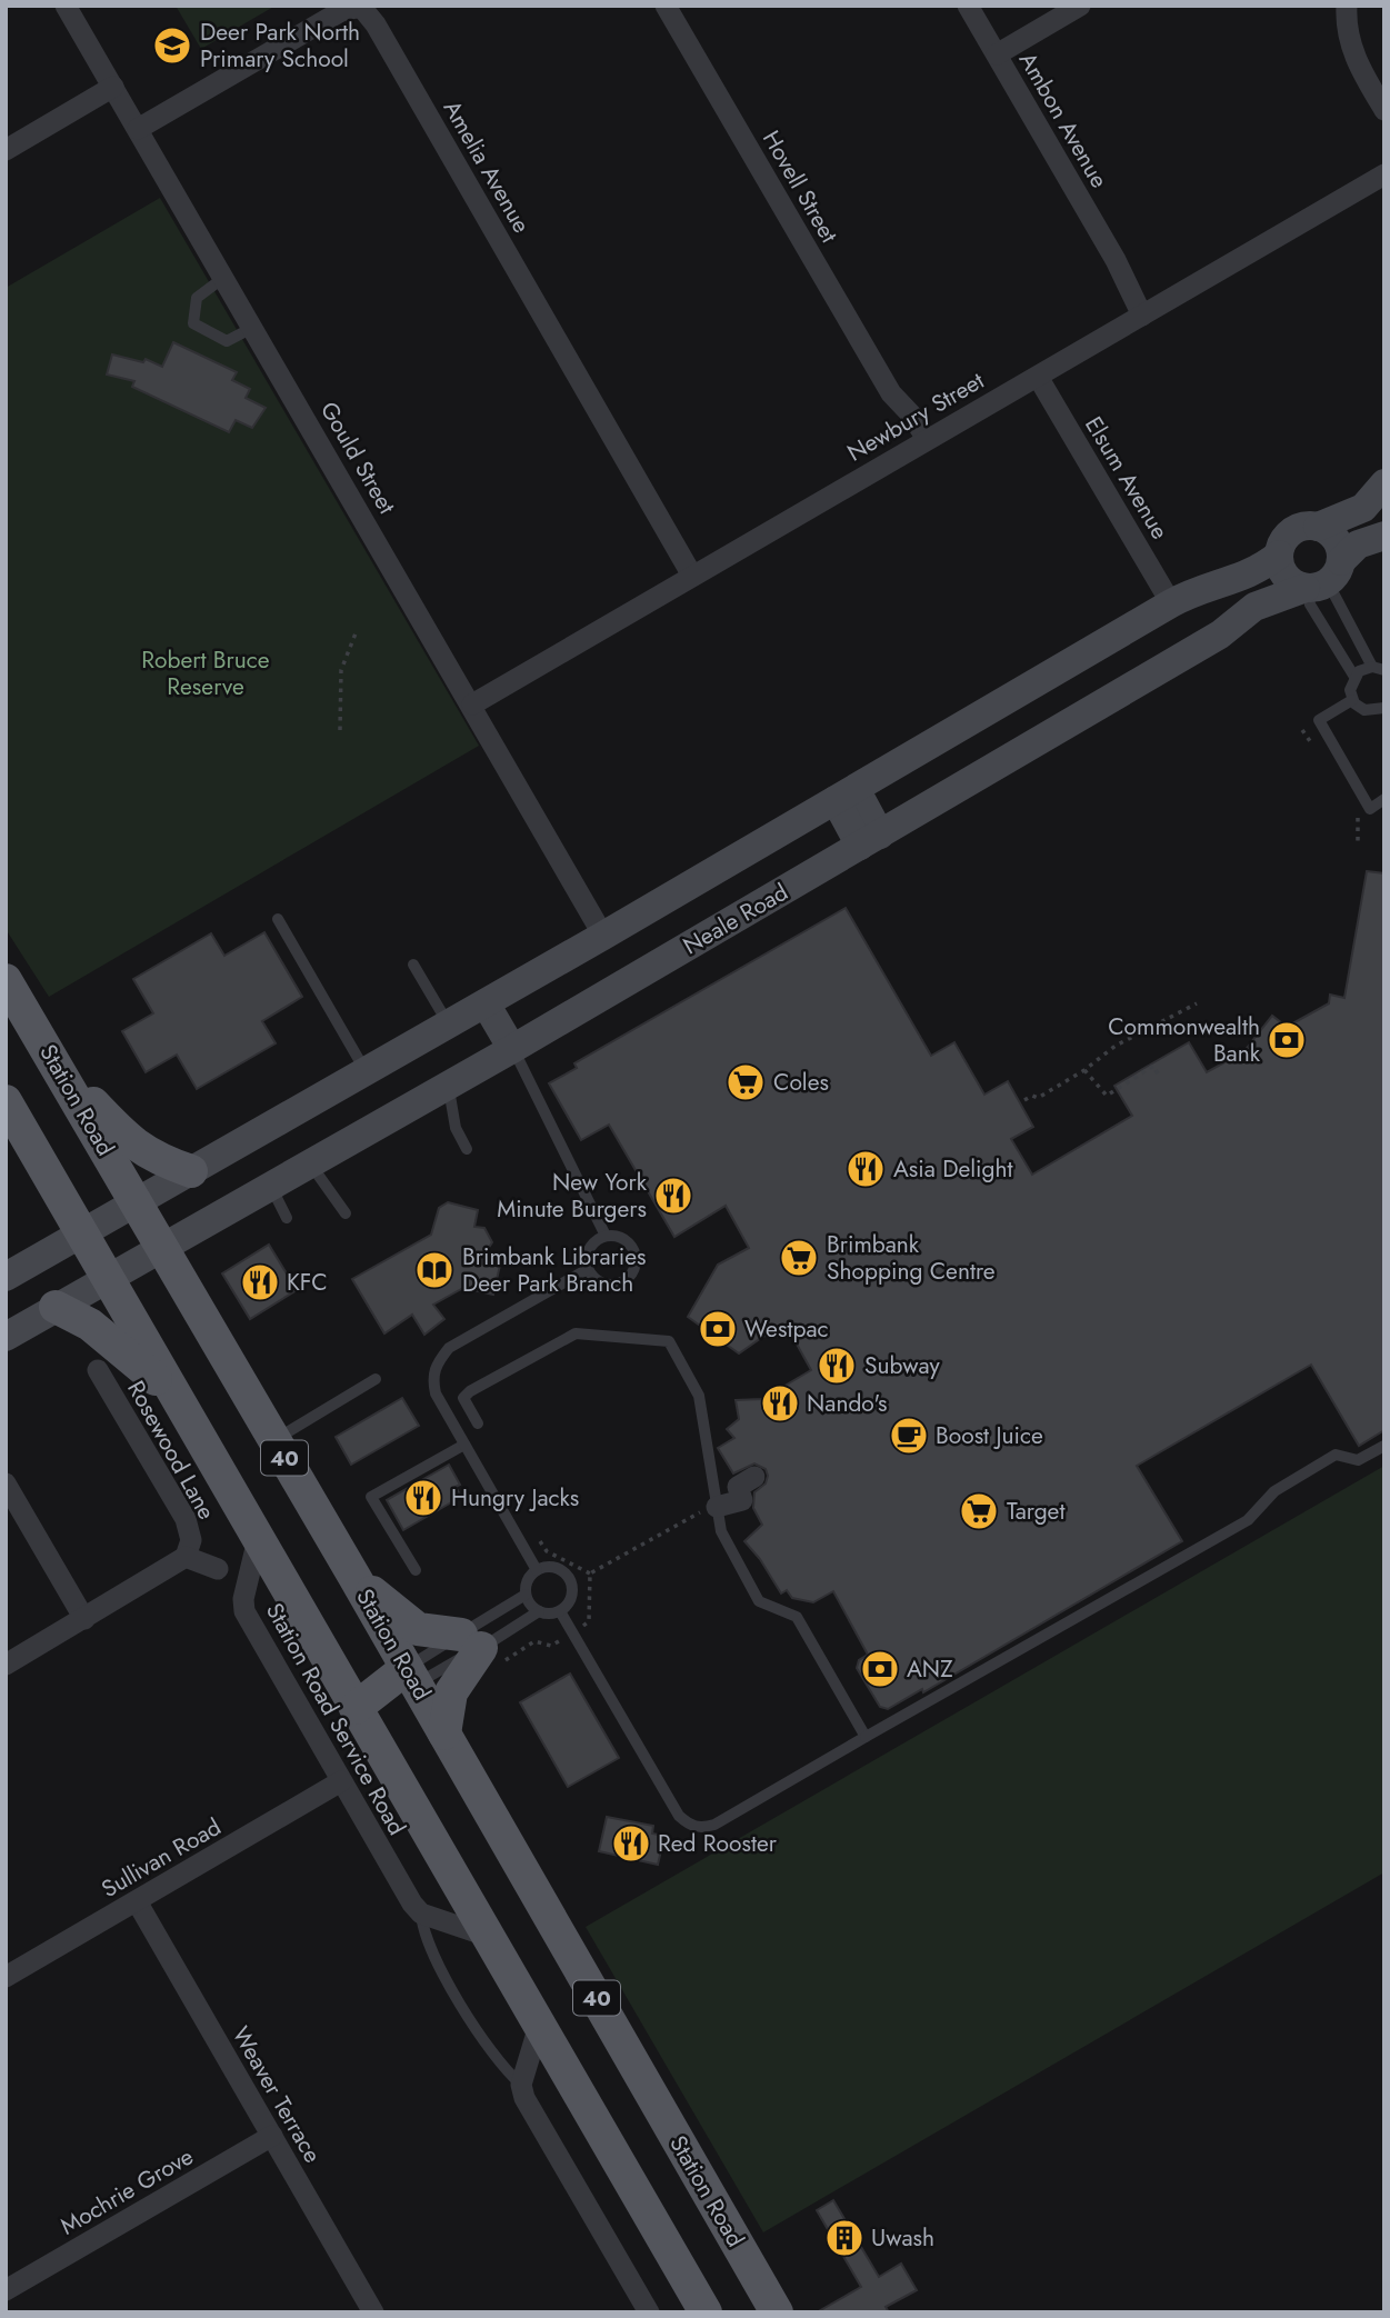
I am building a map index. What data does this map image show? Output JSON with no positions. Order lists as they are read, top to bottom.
{
  "streets": {
    "main road": ["Station Road", "40"],
    "street": [
      "Ambon Avenue",
      "Amelia Avenue",
      "Hovell Street",
      "Newbury Street",
      "Gould Street",
      "Elsum Avenue",
      "Neale Road",
      "Rosewood Lane",
      "Station Road Service Road",
      "Sullivan Road",
      "Weaver Terrace",
      "Mochrie Grove"
    ]
  },
  "crossings": [
    ["Ambon Avenue", "Newbury Street"],
    ["Amelia Avenue", "Newbury Street"],
    ["Amelia Avenue", "Gould Street"],
    ["Hovell Street", "Newbury Street"],
    ["Newbury Street", "Gould Street"],
    ["Newbury Street", "Elsum Avenue"],
    ["Neale Road", "Station Road"],
    ["Neale Road", "40"],
    ["40", "Station Road Service Road"],
    ["Station Road Service Road", "Sullivan Road"],
    ["Sullivan Road", "Weaver Terrace"],
    ["Weaver Terrace", "Mochrie Grove"]
  ],
  "parks": ["Robert Bruce Reserve"],
  "places": {
    "school or university": ["Deer Park North Primary School"],
    "bank": ["Commonwealth Bank", "Westpac", "ANZ"],
    "supermarket": ["Coles", "Brimbank Shopping Centre", "Target"],
    "restaurant": [
      "Asia Delight",
      "New York Minute Burgers",
      "KFC",
      "Subway",
      "Nando's",
      "Hungry Jacks",
      "Red Rooster"
    ],
    "library": ["Brimbank Libraries Deer Park Branch"],
    "cafe": ["Boost Juice"],
    "building": ["Uwash"]
  }
}
